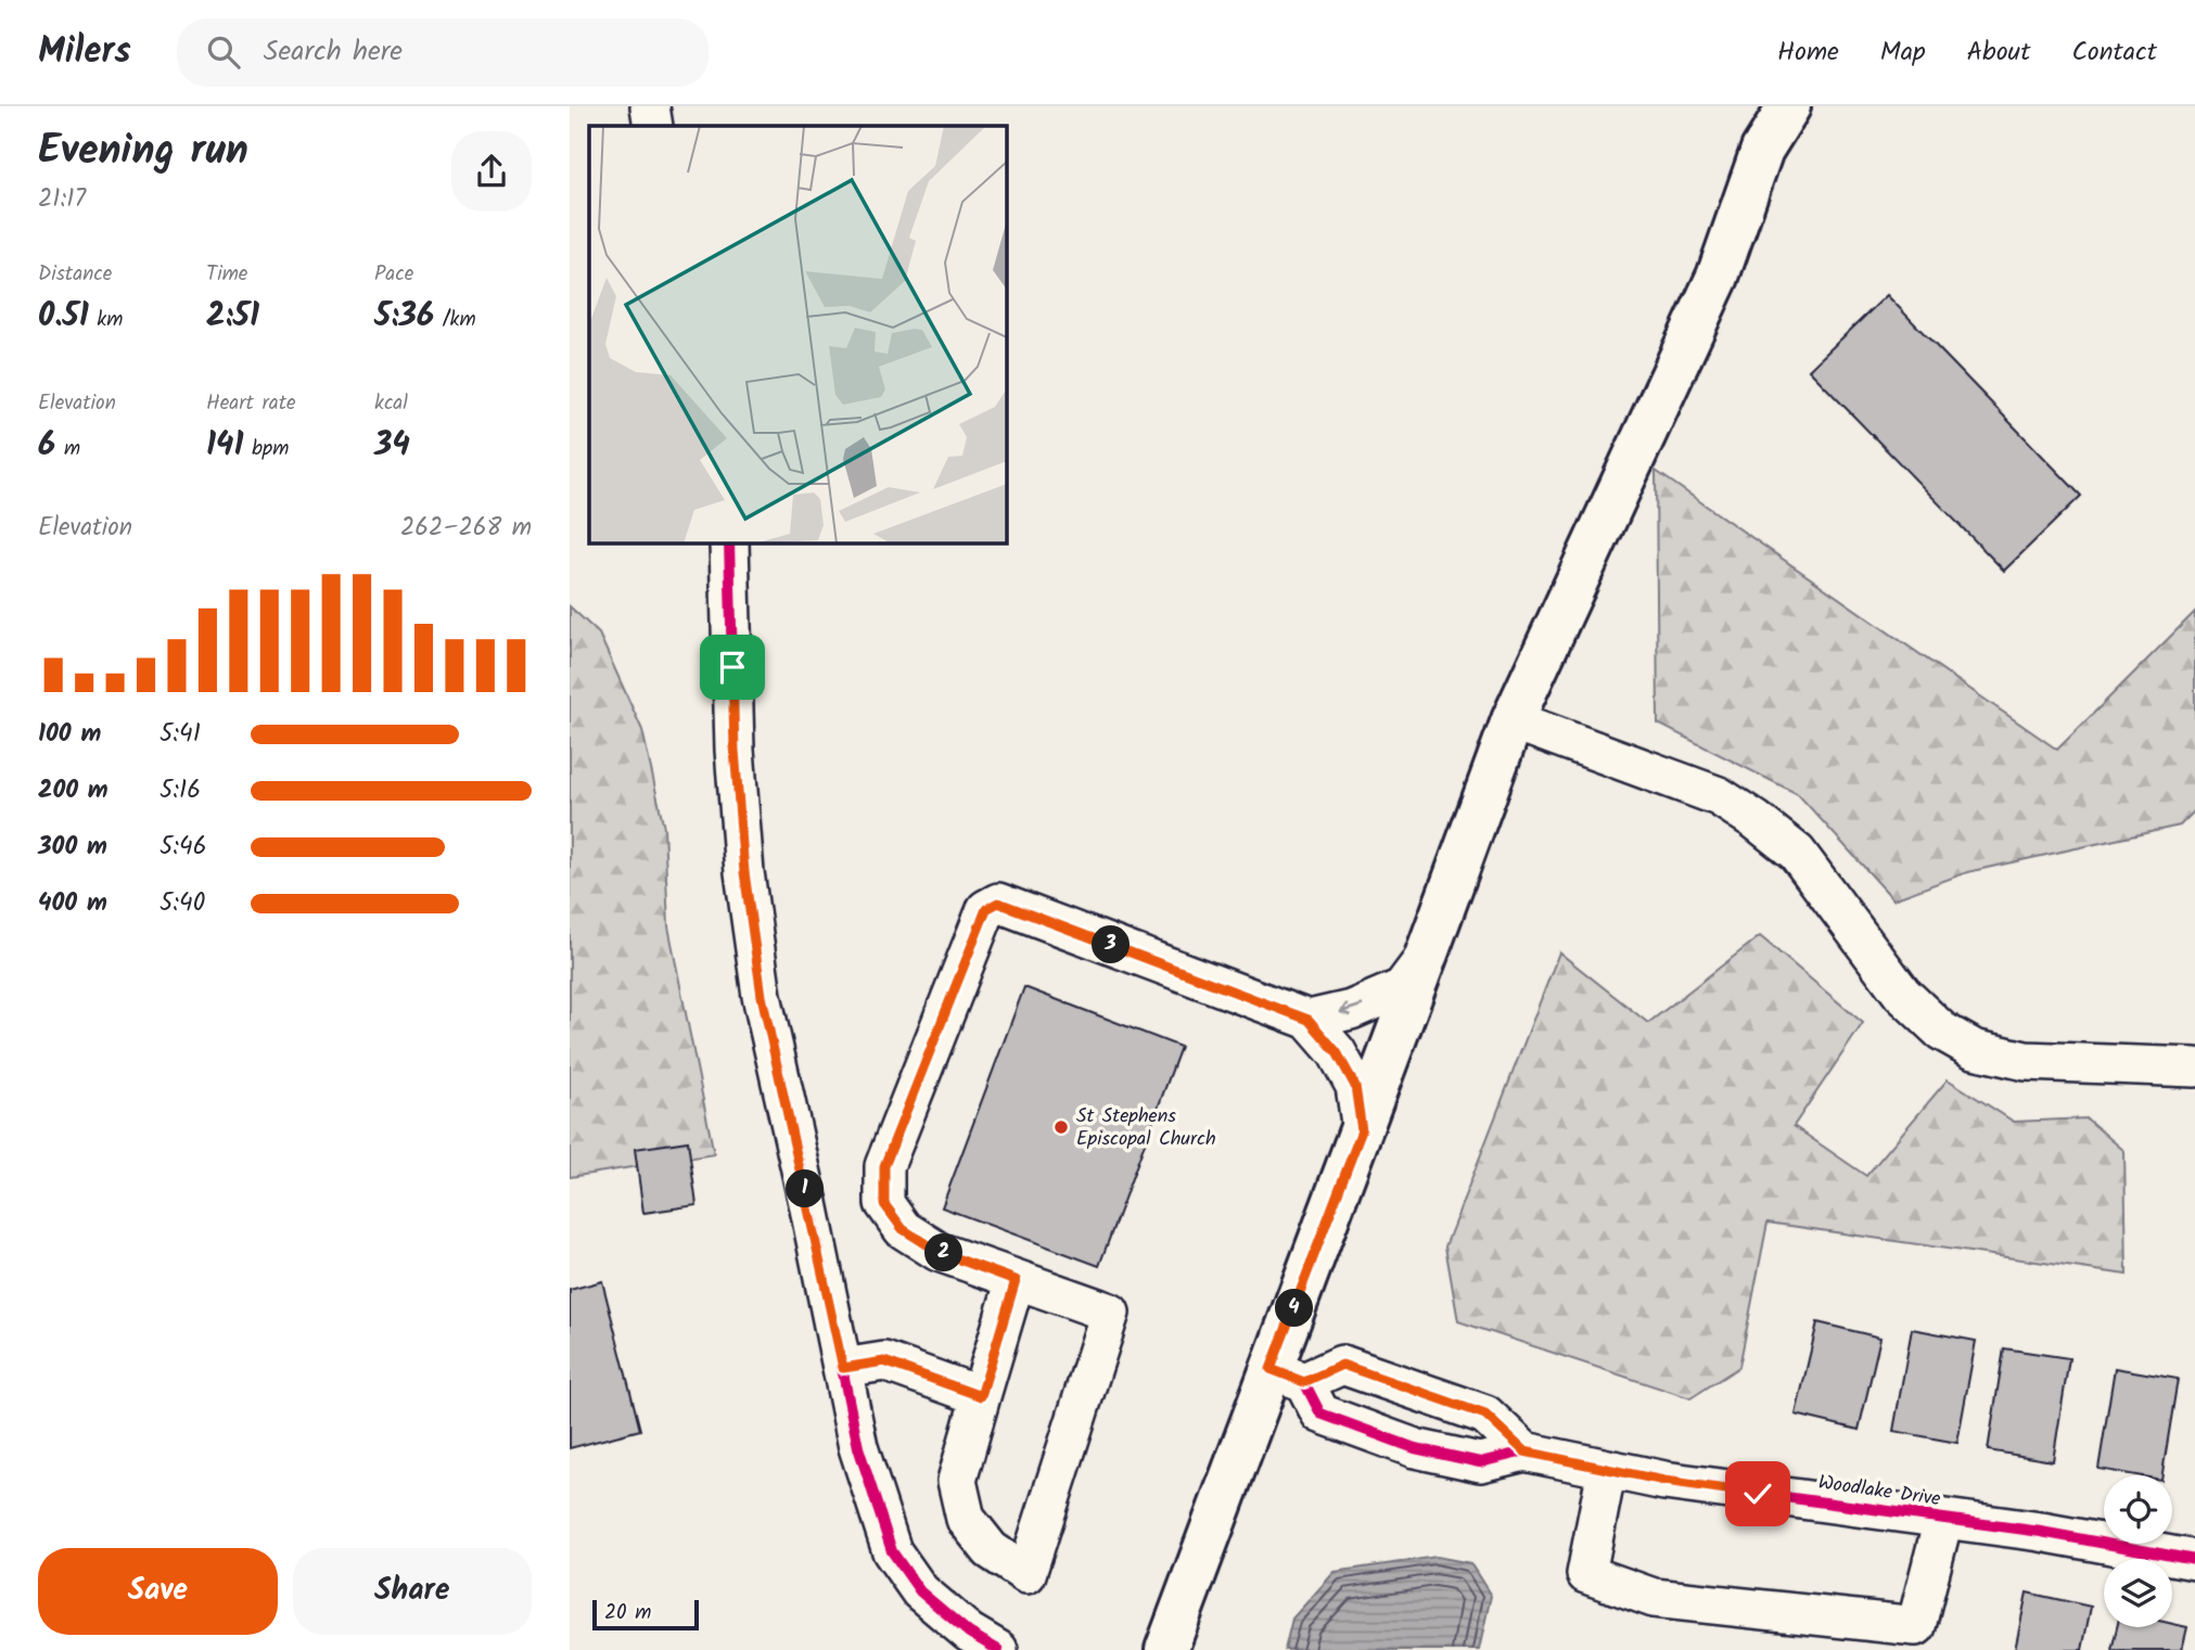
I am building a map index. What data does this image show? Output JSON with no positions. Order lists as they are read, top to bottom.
{
  "streets": {
    "street": ["Woodlake Drive"]
  },
  "places": ["St Stephens Episcopal Church"],
  "scale_bar": "20 m",
  "page": {
    "header": "Milers",
    "search": "Search here",
    "nav": [
      "Home",
      "Map",
      "About",
      "Contact"
    ],
    "heading": ["Evening run", "21:17"],
    "stats": [
      ["Distance", "0.51 km"],
      ["Time", "2:51"],
      ["Pace", "5:36 /km"],
      ["Elevation", "6 m"],
      ["Heart rate", "141 bpm"],
      ["kcal", "34"]
    ],
    "chart": ["Elevation", "262–268 m"],
    "list": [
      {
        "name": "100 m",
        "note": "5:41"
      },
      {
        "name": "200 m",
        "note": "5:16"
      },
      {
        "name": "300 m",
        "note": "5:46"
      },
      {
        "name": "400 m",
        "note": "5:40"
      }
    ],
    "pins": [
      "3",
      "1",
      "2",
      "4"
    ],
    "buttons": ["Save", "Share"],
    "scale": "20 m"
  }
}
